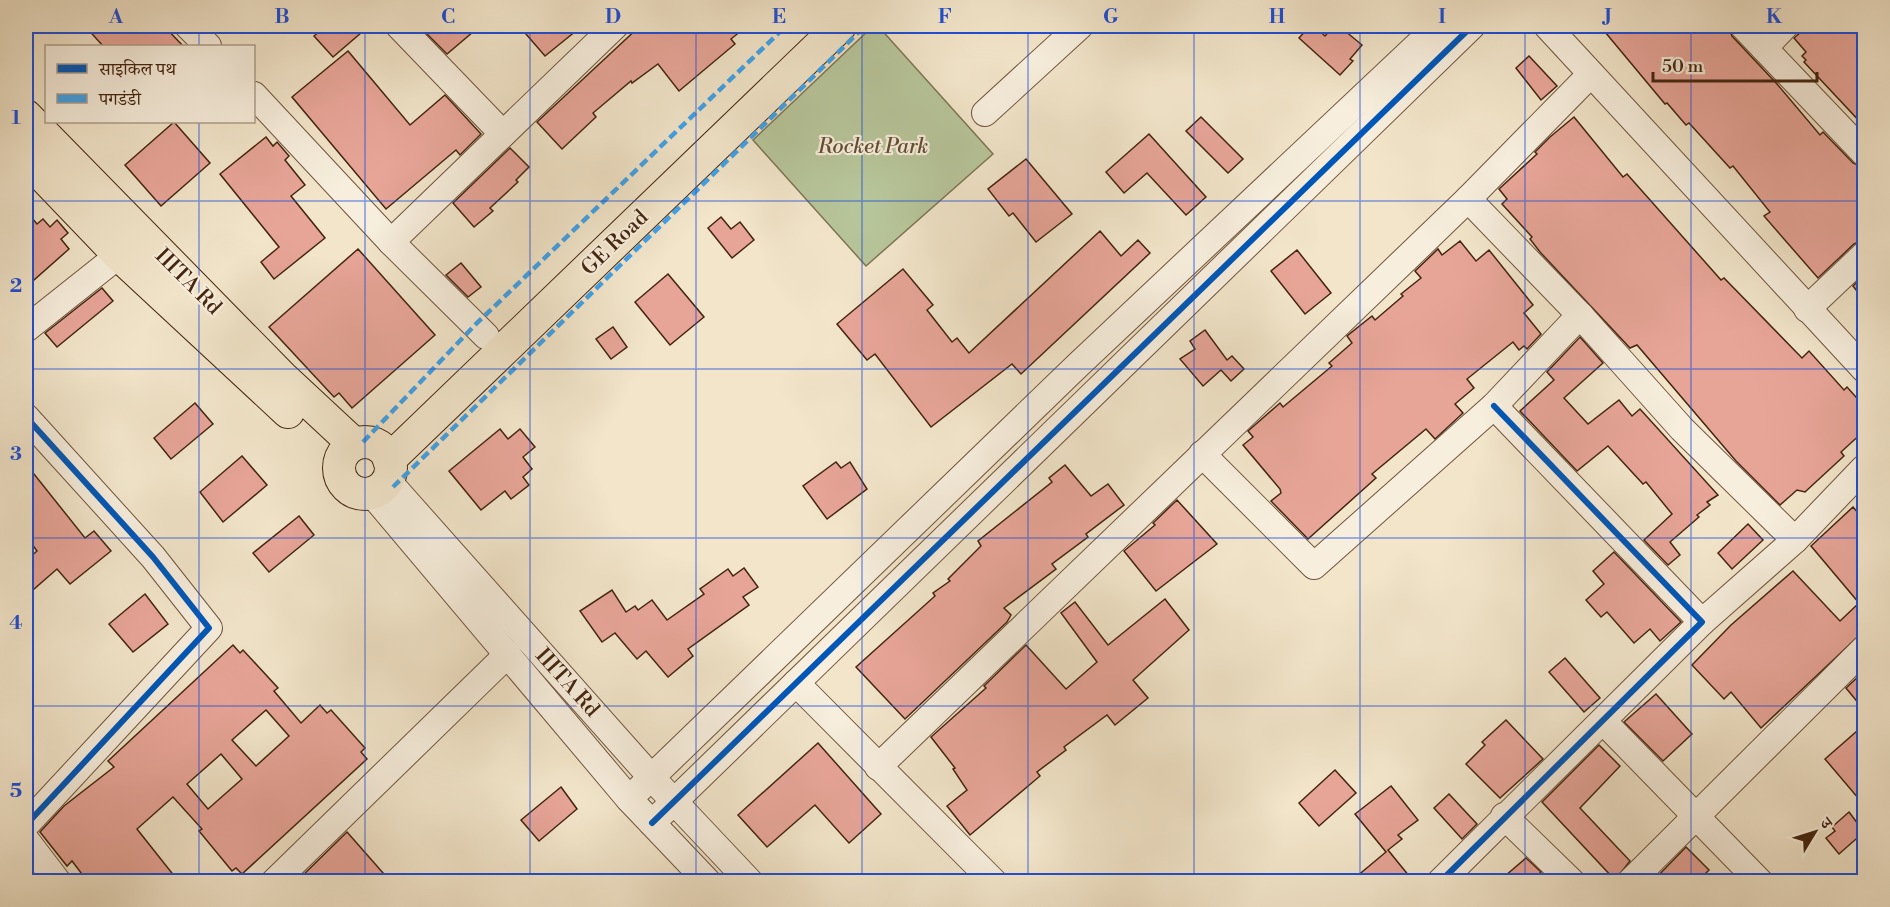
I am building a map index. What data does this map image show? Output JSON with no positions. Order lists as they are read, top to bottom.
{
  "streets": {
    "main road": ["GE Road", "IIITA Rd"]
  },
  "crossings": [
    ["GE Road", "IIITA Rd"]
  ],
  "parks": ["Rocket Park"],
  "legend": ["साइकिल पथ", "पगडंडी"],
  "scale_bar": "50 m",
  "north": "top right",
  "grid": {
    "columns": [
      "A",
      "B",
      "C",
      "D",
      "E",
      "F",
      "G",
      "H",
      "I",
      "J",
      "K"
    ],
    "rows": [
      "1",
      "2",
      "3",
      "4",
      "5"
    ]
  }
}
